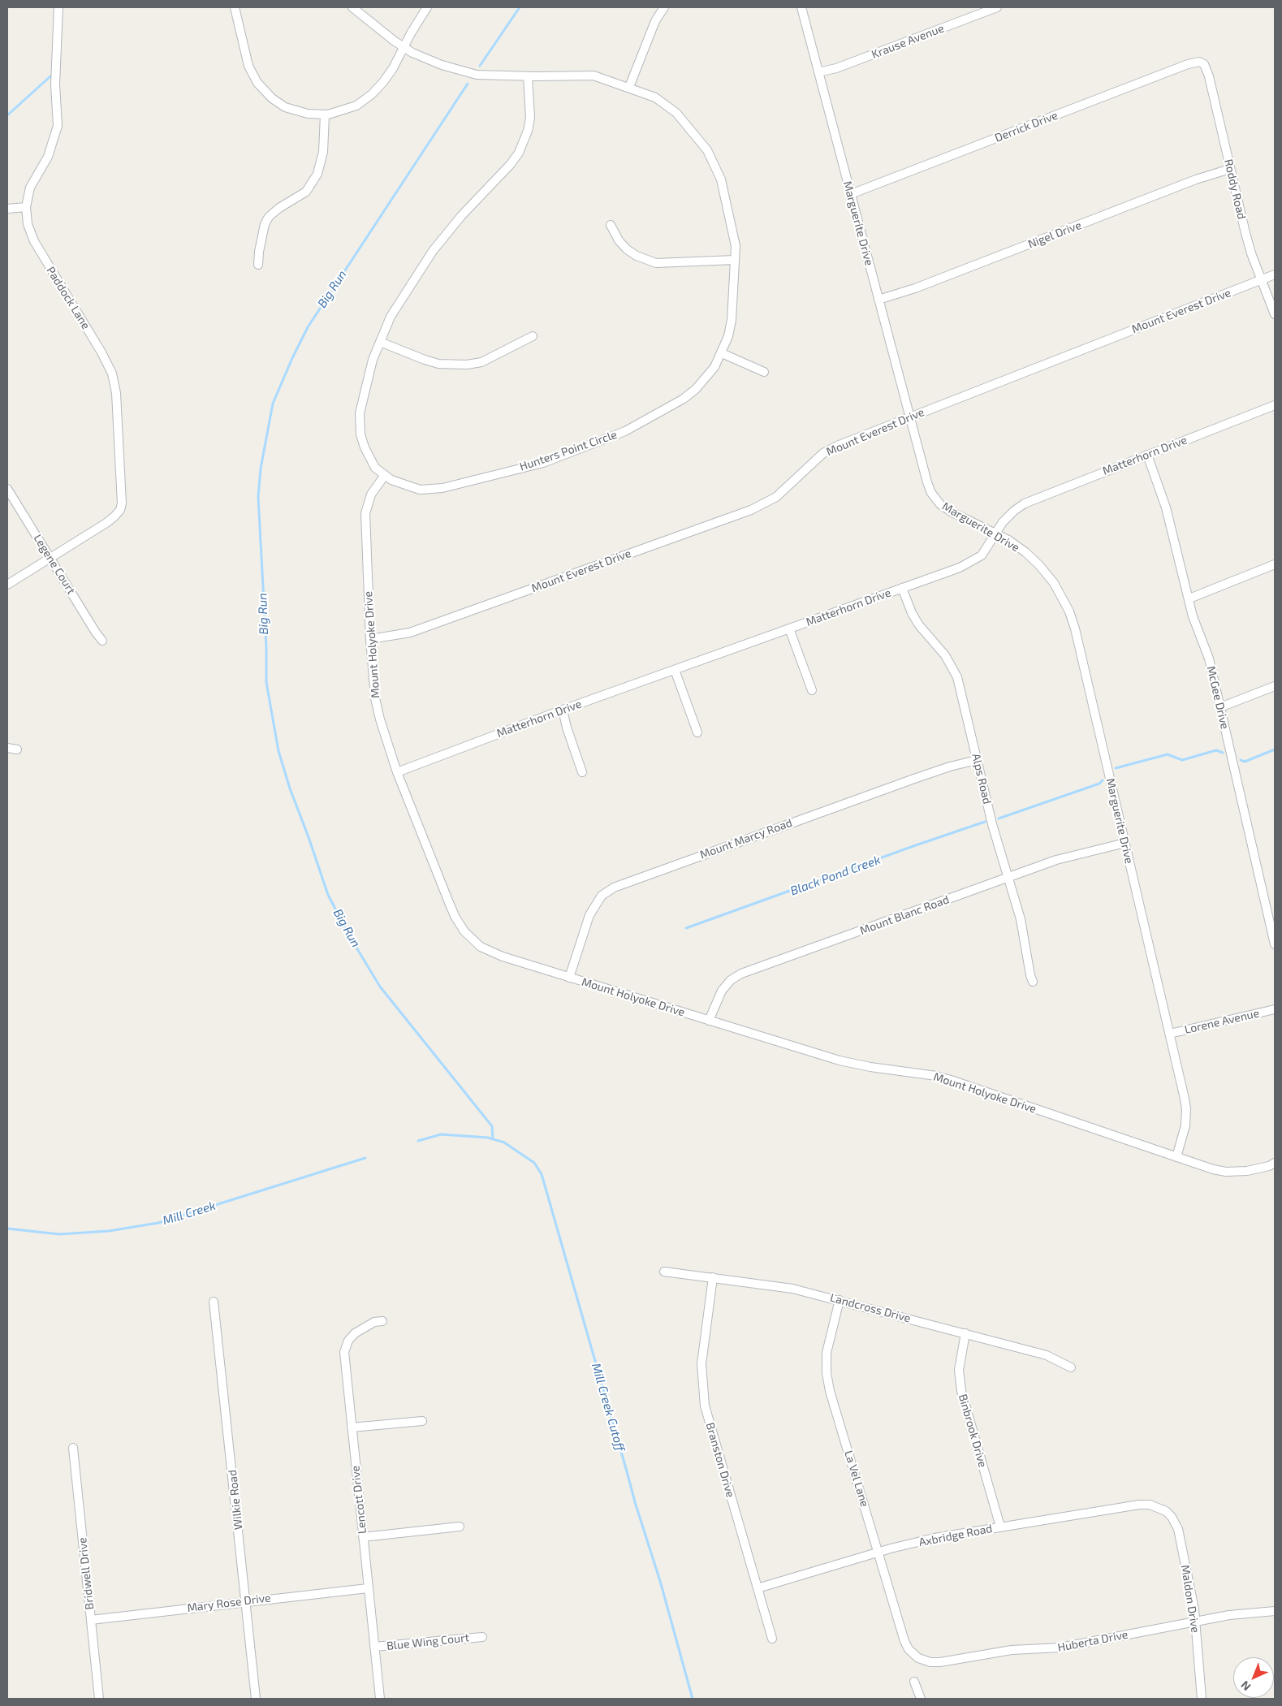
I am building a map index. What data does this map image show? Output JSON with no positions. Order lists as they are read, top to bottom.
{
  "streets": {
    "street": [
      "Krause Avenue",
      "Derrick Drive",
      "Roddy Road",
      "Marguerite Drive",
      "Nigel Drive",
      "Paddock Lane",
      "Mount Everest Drive",
      "Hunters Point Circle",
      "Matterhorn Drive",
      "Legene Court",
      "Mount Holyoke Drive",
      "McGee Drive",
      "Alps Road",
      "Mount Marcy Road",
      "Mount Blanc Road",
      "Lorene Avenue",
      "Landcross Drive",
      "Binbrook Drive",
      "Branston Drive",
      "La Vel Lane",
      "Wilkie Road",
      "Lencott Drive",
      "Axbridge Road",
      "Bridwell Drive",
      "Maldon Drive",
      "Mary Rose Drive",
      "Huberta Drive",
      "Blue Wing Court"
    ]
  },
  "crossings": [
    ["Krause Avenue", "Marguerite Drive"],
    ["Derrick Drive", "Roddy Road"],
    ["Derrick Drive", "Marguerite Drive"],
    ["Roddy Road", "Nigel Drive"],
    ["Roddy Road", "Mount Everest Drive"],
    ["Marguerite Drive", "Nigel Drive"],
    ["Marguerite Drive", "Mount Everest Drive"],
    ["Marguerite Drive", "Matterhorn Drive"],
    ["Marguerite Drive", "Mount Holyoke Drive"],
    ["Marguerite Drive", "Mount Blanc Road"],
    ["Marguerite Drive", "Lorene Avenue"],
    ["Paddock Lane", "Legene Court"],
    ["Mount Everest Drive", "Mount Holyoke Drive"],
    ["Hunters Point Circle", "Mount Holyoke Drive"],
    ["Matterhorn Drive", "Mount Holyoke Drive"],
    ["Matterhorn Drive", "McGee Drive"],
    ["Matterhorn Drive", "Alps Road"],
    ["Mount Holyoke Drive", "Mount Marcy Road"],
    ["Mount Holyoke Drive", "Mount Blanc Road"],
    ["Alps Road", "Mount Marcy Road"],
    ["Alps Road", "Mount Blanc Road"],
    ["Landcross Drive", "Binbrook Drive"],
    ["Landcross Drive", "Branston Drive"],
    ["Landcross Drive", "La Vel Lane"],
    ["Binbrook Drive", "Axbridge Road"],
    ["Branston Drive", "Axbridge Road"],
    ["La Vel Lane", "Axbridge Road"],
    ["La Vel Lane", "Huberta Drive"],
    ["Wilkie Road", "Mary Rose Drive"],
    ["Lencott Drive", "Mary Rose Drive"],
    ["Lencott Drive", "Blue Wing Court"],
    ["Axbridge Road", "Maldon Drive"],
    ["Bridwell Drive", "Mary Rose Drive"],
    ["Maldon Drive", "Huberta Drive"]
  ],
  "water": [
    "Big Run",
    "Black Pond Creek",
    "Mill Creek",
    "Mill Creek Cutoff"
  ],
  "north": "bottom left"
}
